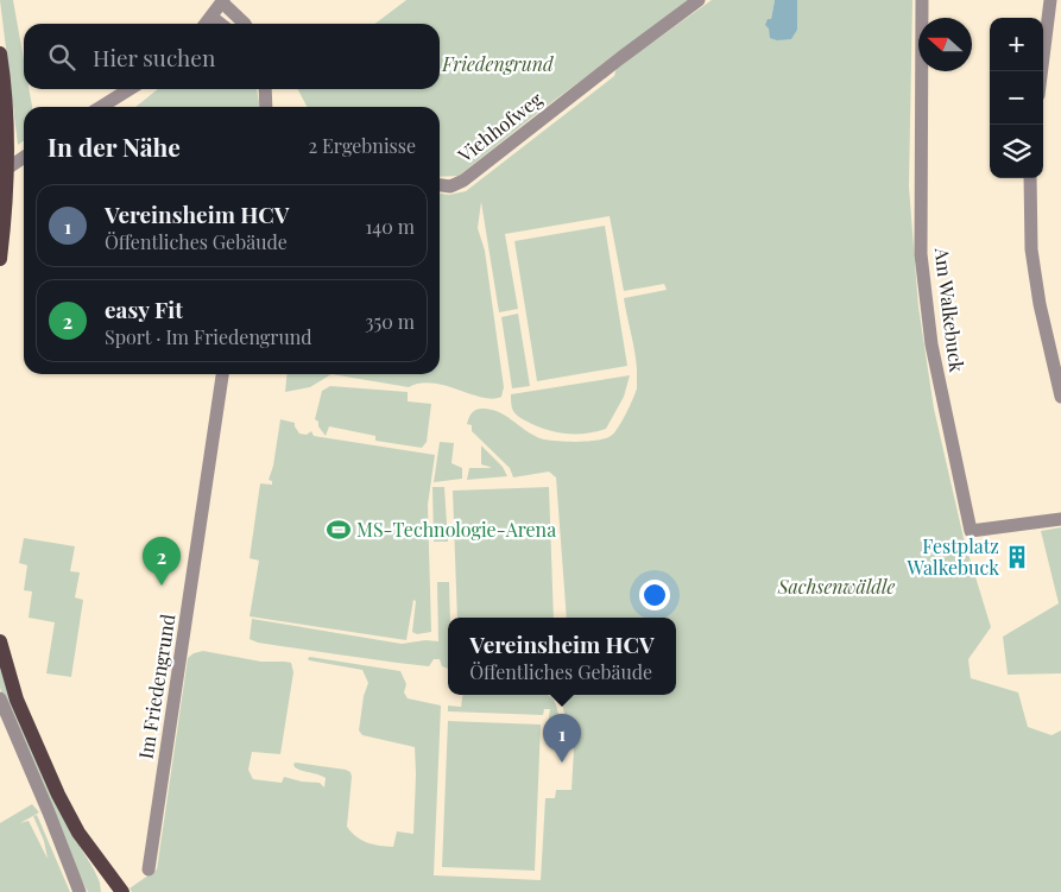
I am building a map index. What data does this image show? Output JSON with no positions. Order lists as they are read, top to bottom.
{
  "streets": {
    "street": ["Viehhofweg", "Am Walkebuck", "Im Friedengrund"]
  },
  "parks": ["Friedengrund", "Sachsenwäldle"],
  "places": {
    "sports": ["MS-Technologie-Arena"],
    "building": ["Festplatz Walkebuck"]
  },
  "north": "left",
  "page": {
    "map_buttons": ["+", "−"],
    "search": "Hier suchen",
    "heading": ["In der Nähe", "2 Ergebnisse"],
    "list": [
      {
        "mark": "1",
        "name": "Vereinsheim HCV",
        "note": "Öffentliches Gebäude",
        "value": "140 m"
      },
      {
        "mark": "2",
        "name": "easy Fit",
        "note": "Sport · Im Friedengrund",
        "value": "350 m"
      }
    ],
    "pins": ["2", "1"],
    "popup": ["Vereinsheim HCV", "Öffentliches Gebäude"]
  }
}
